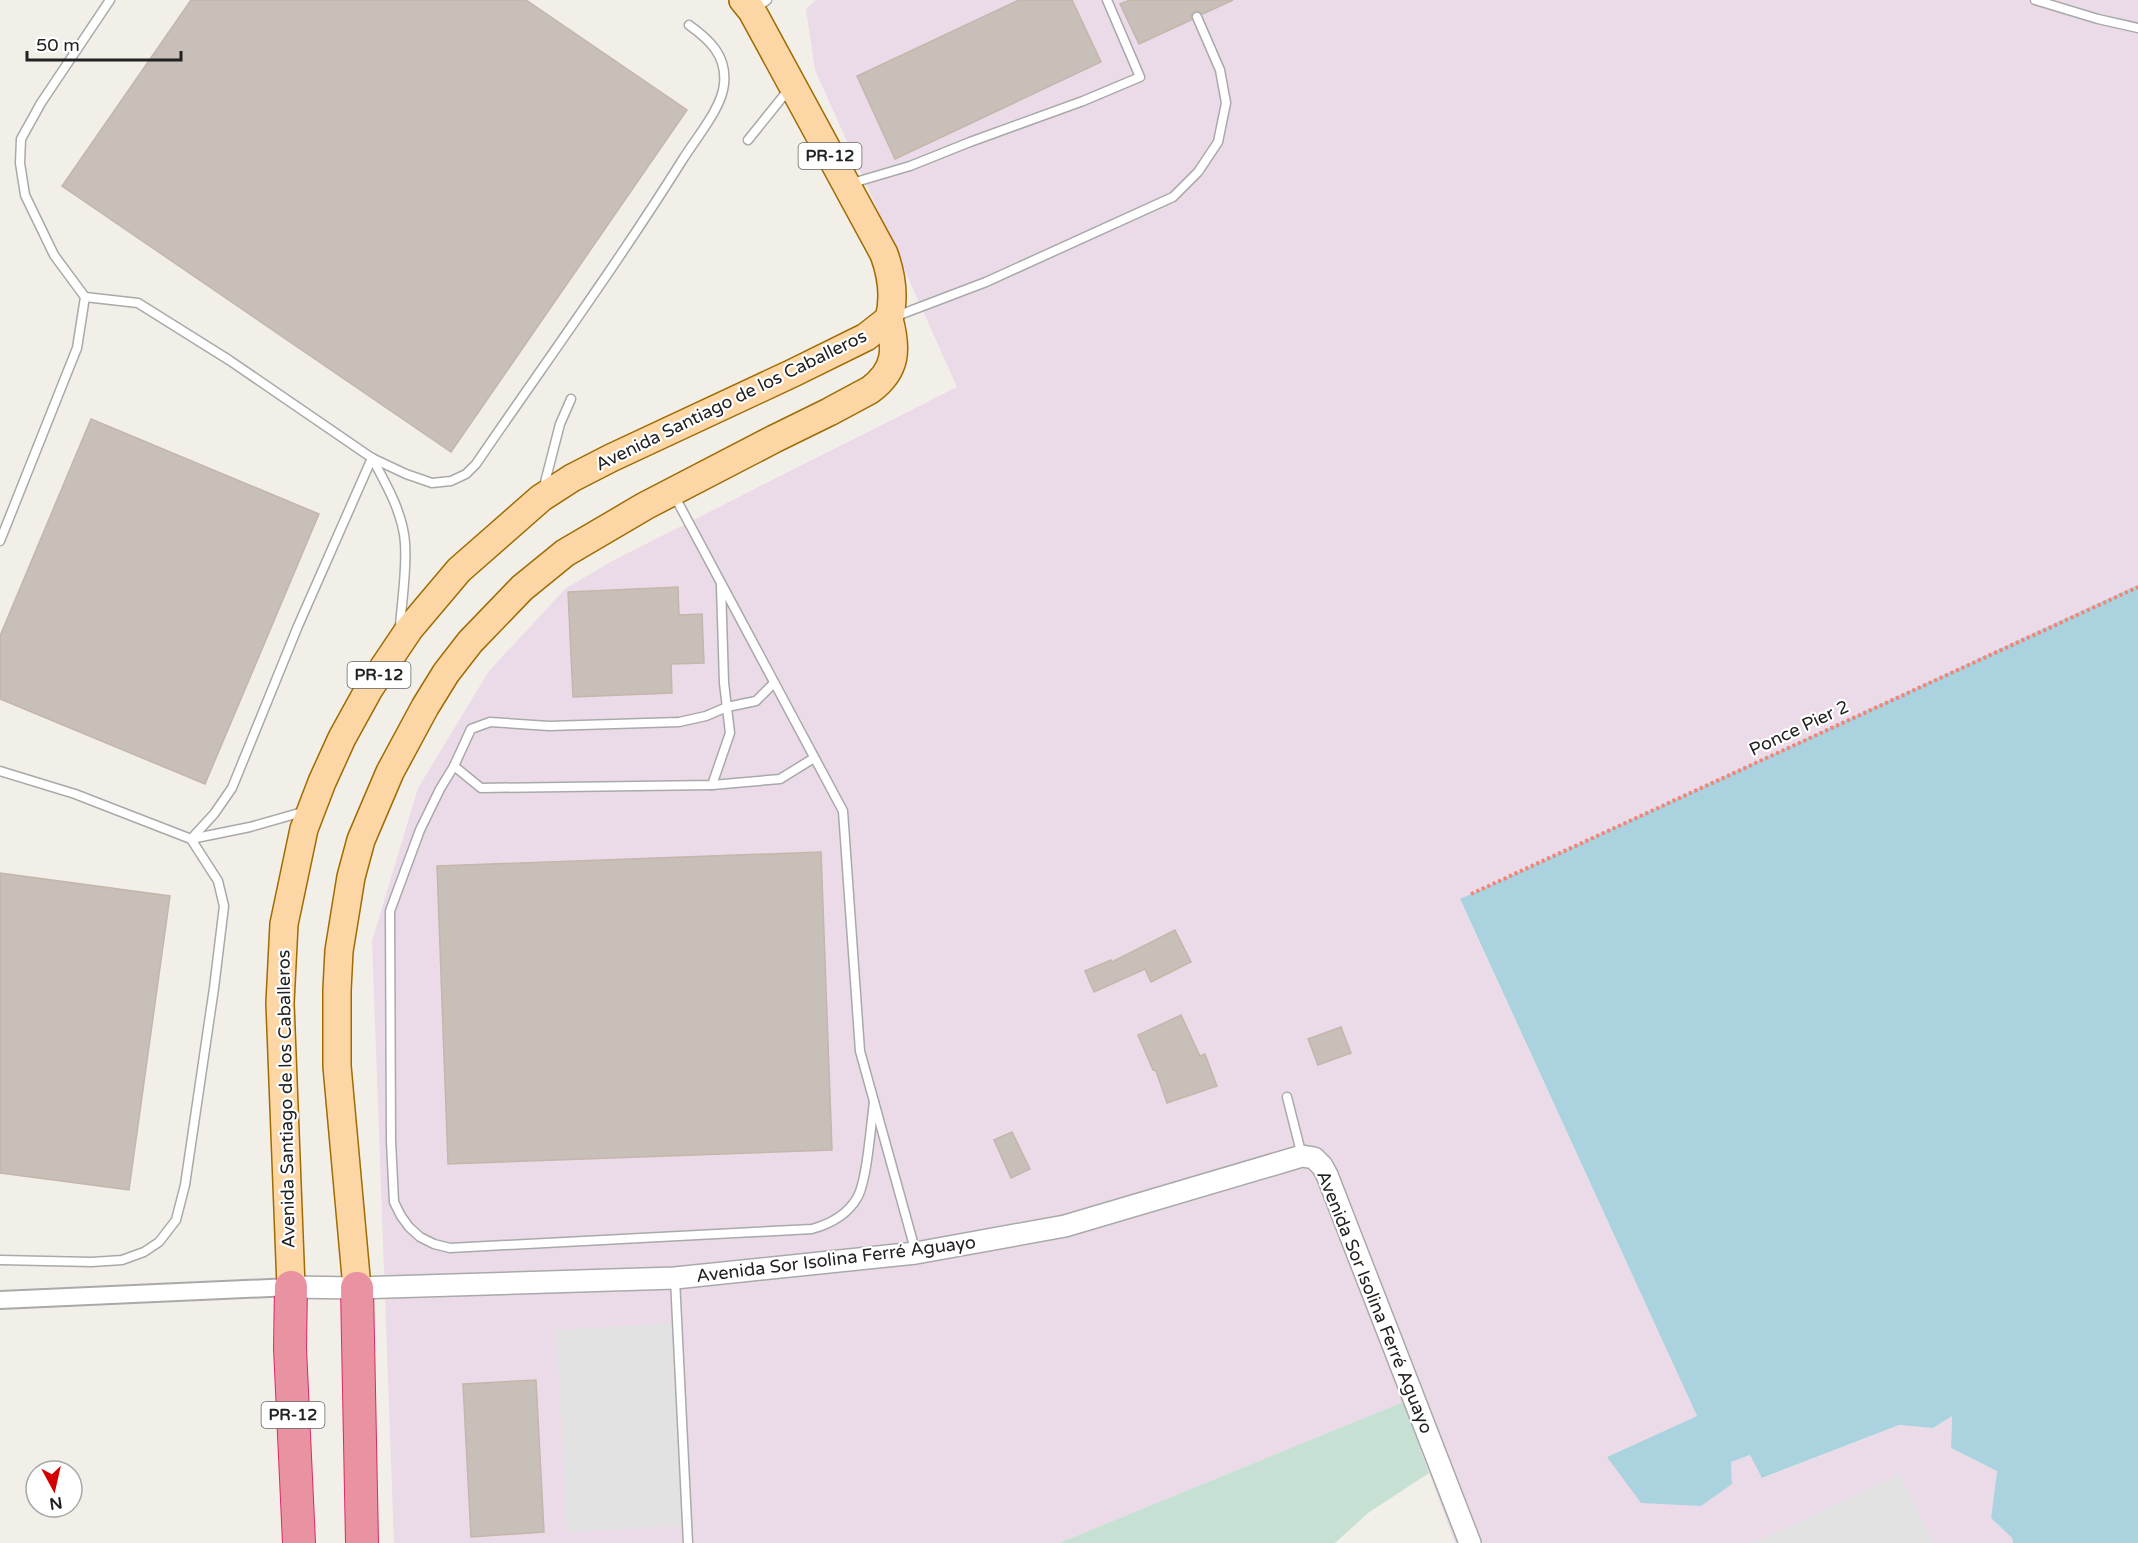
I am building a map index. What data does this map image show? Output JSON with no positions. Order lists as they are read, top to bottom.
{
  "streets": {
    "highway": ["PR-12", "Avenida Santiago de los Caballeros"],
    "street": ["Avenida Sor Isolina Ferré Aguayo"],
    "path": ["Ponce Pier 2"]
  },
  "crossings": [
    ["PR-12", "Avenida Santiago de los Caballeros"],
    ["Avenida Santiago de los Caballeros", "Avenida Sor Isolina Ferré Aguayo"]
  ],
  "scale_bar": "50 m",
  "north": "bottom"
}
